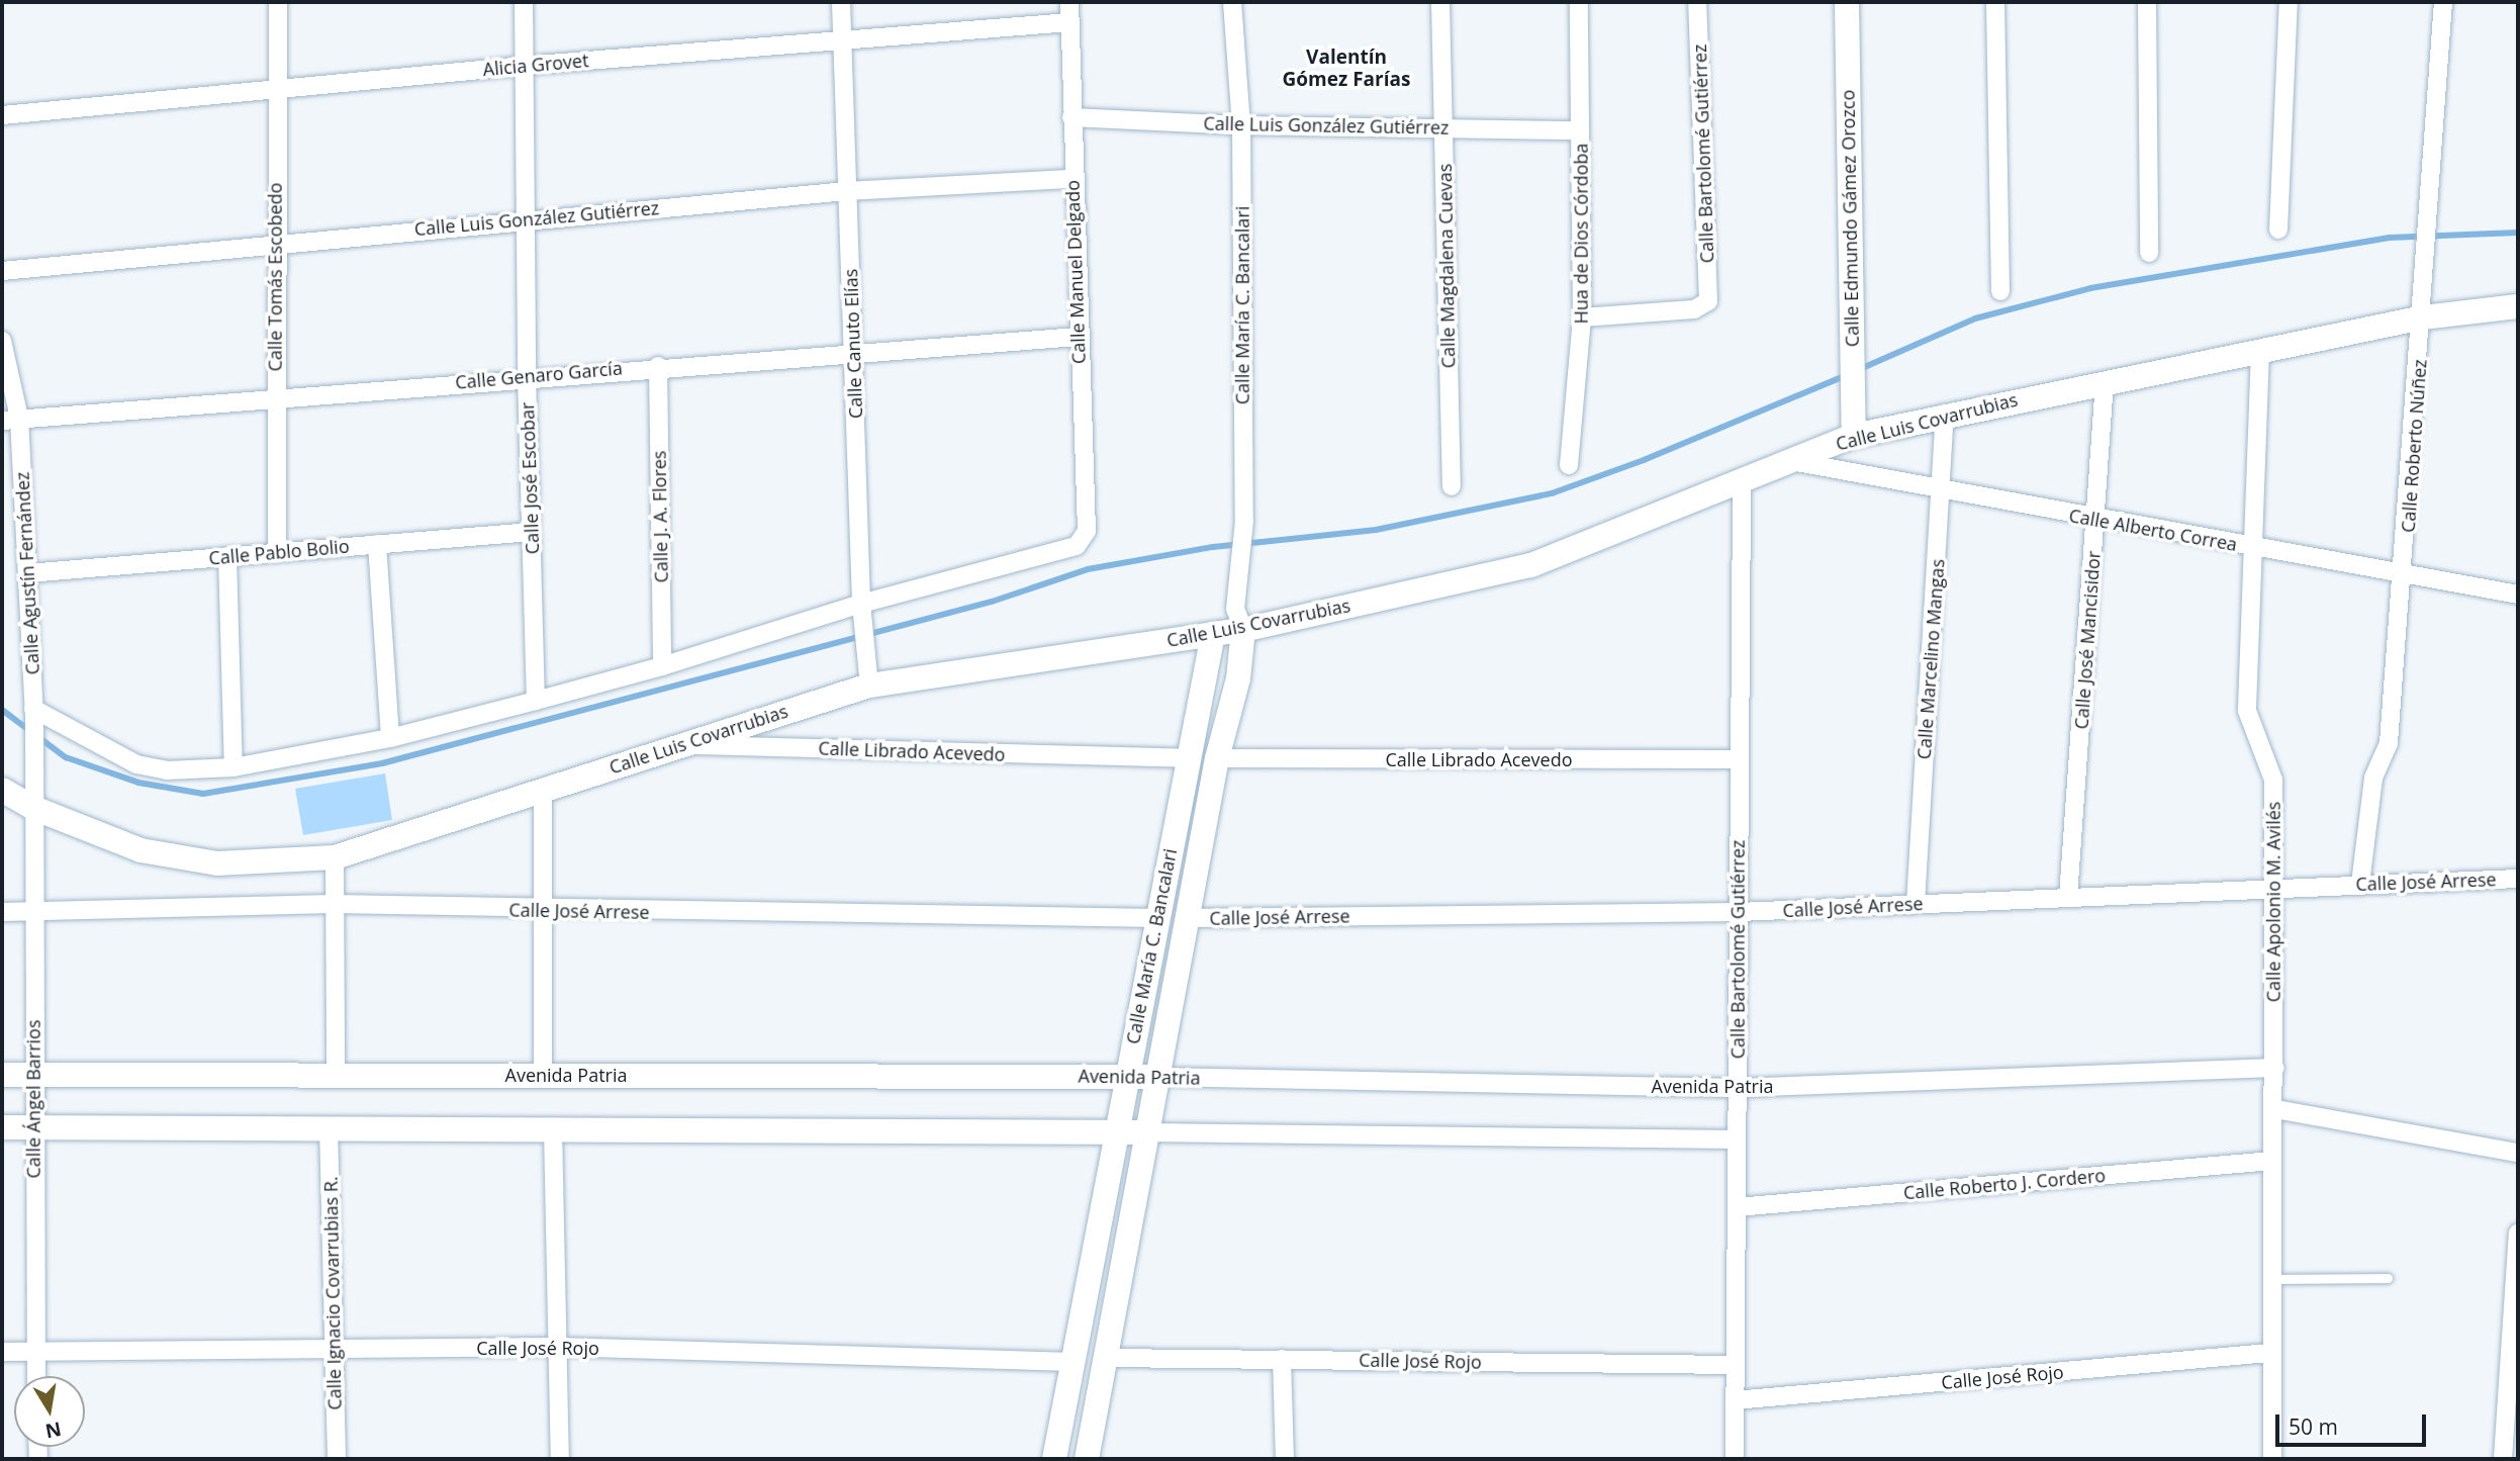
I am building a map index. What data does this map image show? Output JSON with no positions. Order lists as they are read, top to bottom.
{
  "streets": {
    "street": [
      "Alicia Grovet",
      "Calle Luis González Gutiérrez",
      "Calle Bartolomé Gutiérrez",
      "Calle Edmundo Gámez Orozco",
      "Hua de Dios Córdoba",
      "Calle Magdalena Cuevas",
      "Calle Manuel Delgado",
      "Calle Tomás Escobedo",
      "Calle María C. Bancalari",
      "Calle Canuto Elías",
      "Calle Genaro García",
      "Calle Luis Covarrubias",
      "Calle Roberto Núñez",
      "Calle José Escobar",
      "Calle J. A. Flores",
      "Calle Alberto Correa",
      "Calle Pablo Bolio",
      "Calle Agustín Fernández",
      "Calle José Mancisidor",
      "Calle Marcelino Mangas",
      "Calle Librado Acevedo",
      "Calle José Arrese",
      "Calle Apolonio M. Avilés",
      "Avenida Patria",
      "Calle Ángel Barrios",
      "Calle Roberto J. Cordero",
      "Calle Ignacio Covarrubias R.",
      "Calle José Rojo"
    ]
  },
  "crossings": [
    ["Alicia Grovet", "Calle Manuel Delgado"],
    ["Alicia Grovet", "Calle Tomás Escobedo"],
    ["Alicia Grovet", "Calle Canuto Elías"],
    ["Alicia Grovet", "Calle José Escobar"],
    ["Calle Luis González Gutiérrez", "Hua de Dios Córdoba"],
    ["Calle Luis González Gutiérrez", "Calle Magdalena Cuevas"],
    ["Calle Luis González Gutiérrez", "Calle Manuel Delgado"],
    ["Calle Luis González Gutiérrez", "Calle Tomás Escobedo"],
    ["Calle Luis González Gutiérrez", "Calle María C. Bancalari"],
    ["Calle Luis González Gutiérrez", "Calle Canuto Elías"],
    ["Calle Luis González Gutiérrez", "Calle José Escobar"],
    ["Calle Bartolomé Gutiérrez", "Hua de Dios Córdoba"],
    ["Calle Bartolomé Gutiérrez", "Calle Luis Covarrubias"],
    ["Calle Bartolomé Gutiérrez", "Calle Librado Acevedo"],
    ["Calle Bartolomé Gutiérrez", "Calle José Arrese"],
    ["Calle Bartolomé Gutiérrez", "Avenida Patria"],
    ["Calle Bartolomé Gutiérrez", "Calle Roberto J. Cordero"],
    ["Calle Bartolomé Gutiérrez", "Calle José Rojo"],
    ["Calle Edmundo Gámez Orozco", "Calle Luis Covarrubias"],
    ["Calle Manuel Delgado", "Calle Canuto Elías"],
    ["Calle Manuel Delgado", "Calle Genaro García"],
    ["Calle Tomás Escobedo", "Calle Genaro García"],
    ["Calle Tomás Escobedo", "Calle Pablo Bolio"],
    ["Calle María C. Bancalari", "Calle Luis Covarrubias"],
    ["Calle María C. Bancalari", "Calle Librado Acevedo"],
    ["Calle María C. Bancalari", "Calle José Arrese"],
    ["Calle María C. Bancalari", "Avenida Patria"],
    ["Calle María C. Bancalari", "Calle José Rojo"],
    ["Calle Canuto Elías", "Calle Genaro García"],
    ["Calle Canuto Elías", "Calle Luis Covarrubias"],
    ["Calle Genaro García", "Calle José Escobar"],
    ["Calle Genaro García", "Calle J. A. Flores"],
    ["Calle Genaro García", "Calle Agustín Fernández"],
    ["Calle Luis Covarrubias", "Calle Roberto Núñez"],
    ["Calle Luis Covarrubias", "Calle Alberto Correa"],
    ["Calle Luis Covarrubias", "Calle Agustín Fernández"],
    ["Calle Luis Covarrubias", "Calle José Mancisidor"],
    ["Calle Luis Covarrubias", "Calle Marcelino Mangas"],
    ["Calle Luis Covarrubias", "Calle Librado Acevedo"],
    ["Calle Luis Covarrubias", "Calle Apolonio M. Avilés"],
    ["Calle Luis Covarrubias", "Calle Ángel Barrios"],
    ["Calle Roberto Núñez", "Calle Alberto Correa"],
    ["Calle Roberto Núñez", "Calle José Arrese"],
    ["Calle José Escobar", "Calle Pablo Bolio"],
    ["Calle Alberto Correa", "Calle José Mancisidor"],
    ["Calle Alberto Correa", "Calle Marcelino Mangas"],
    ["Calle Alberto Correa", "Calle Apolonio M. Avilés"],
    ["Calle Pablo Bolio", "Calle Agustín Fernández"],
    ["Calle Agustín Fernández", "Calle Ángel Barrios"],
    ["Calle José Mancisidor", "Calle José Arrese"],
    ["Calle Marcelino Mangas", "Calle José Arrese"],
    ["Calle José Arrese", "Calle Apolonio M. Avilés"],
    ["Calle José Arrese", "Calle Ángel Barrios"],
    ["Calle Apolonio M. Avilés", "Avenida Patria"],
    ["Calle Apolonio M. Avilés", "Calle Roberto J. Cordero"],
    ["Calle Apolonio M. Avilés", "Calle José Rojo"],
    ["Avenida Patria", "Calle Ángel Barrios"],
    ["Calle Ángel Barrios", "Calle José Rojo"],
    ["Calle Ignacio Covarrubias R.", "Calle José Rojo"]
  ],
  "districts": ["Valentín Gómez Farías"],
  "scale_bar": "50 m",
  "north": "bottom"
}
